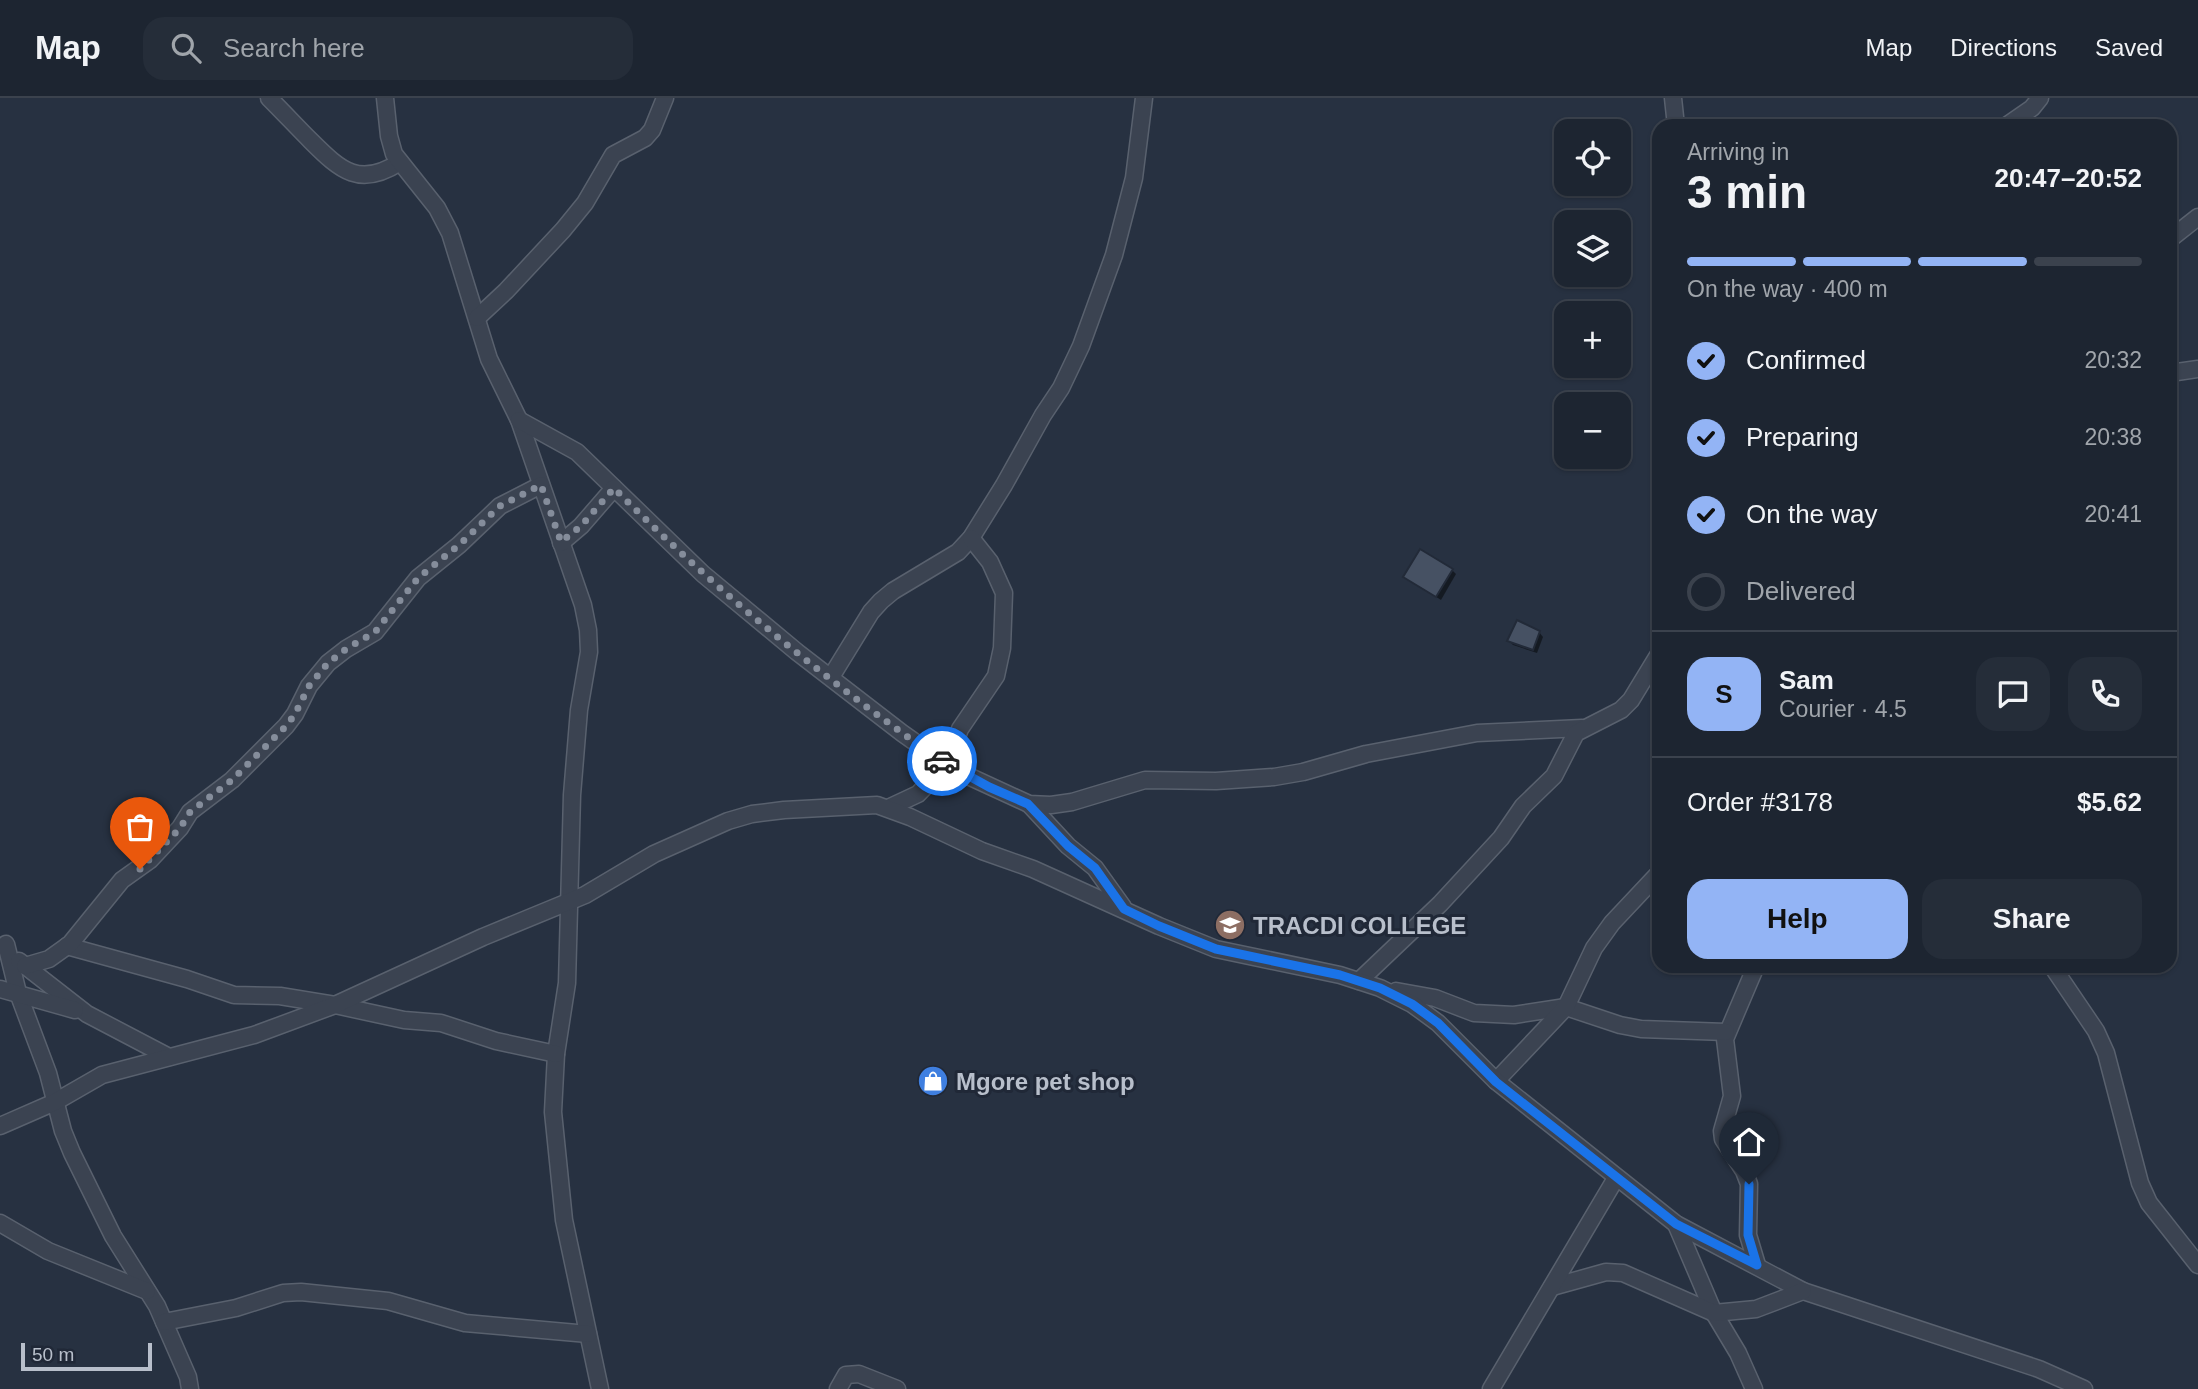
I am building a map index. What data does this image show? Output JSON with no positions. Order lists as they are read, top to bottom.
{
  "places": {
    "school or university": ["TRACDI COLLEGE"],
    "shop": ["Mgore pet shop"]
  },
  "scale_bar": "50 m",
  "page": {
    "header": "Map",
    "search": "Search here",
    "nav": ["Map", "Directions", "Saved"],
    "map_buttons": ["+", "−"],
    "heading": ["3 min", "Arriving in", "20:47–20:52"],
    "panel": [
      "Sam",
      "Courier · 4.5",
      "Order #3178",
      "$5.62"
    ],
    "bar": "On the way · 400 m",
    "list": [
      ["Confirmed", "20:32"],
      ["Preparing", "20:38"],
      ["On the way", "20:41"],
      "Delivered"
    ],
    "round": "S",
    "buttons": ["Help", "Share"],
    "scale": "50 m"
  }
}
